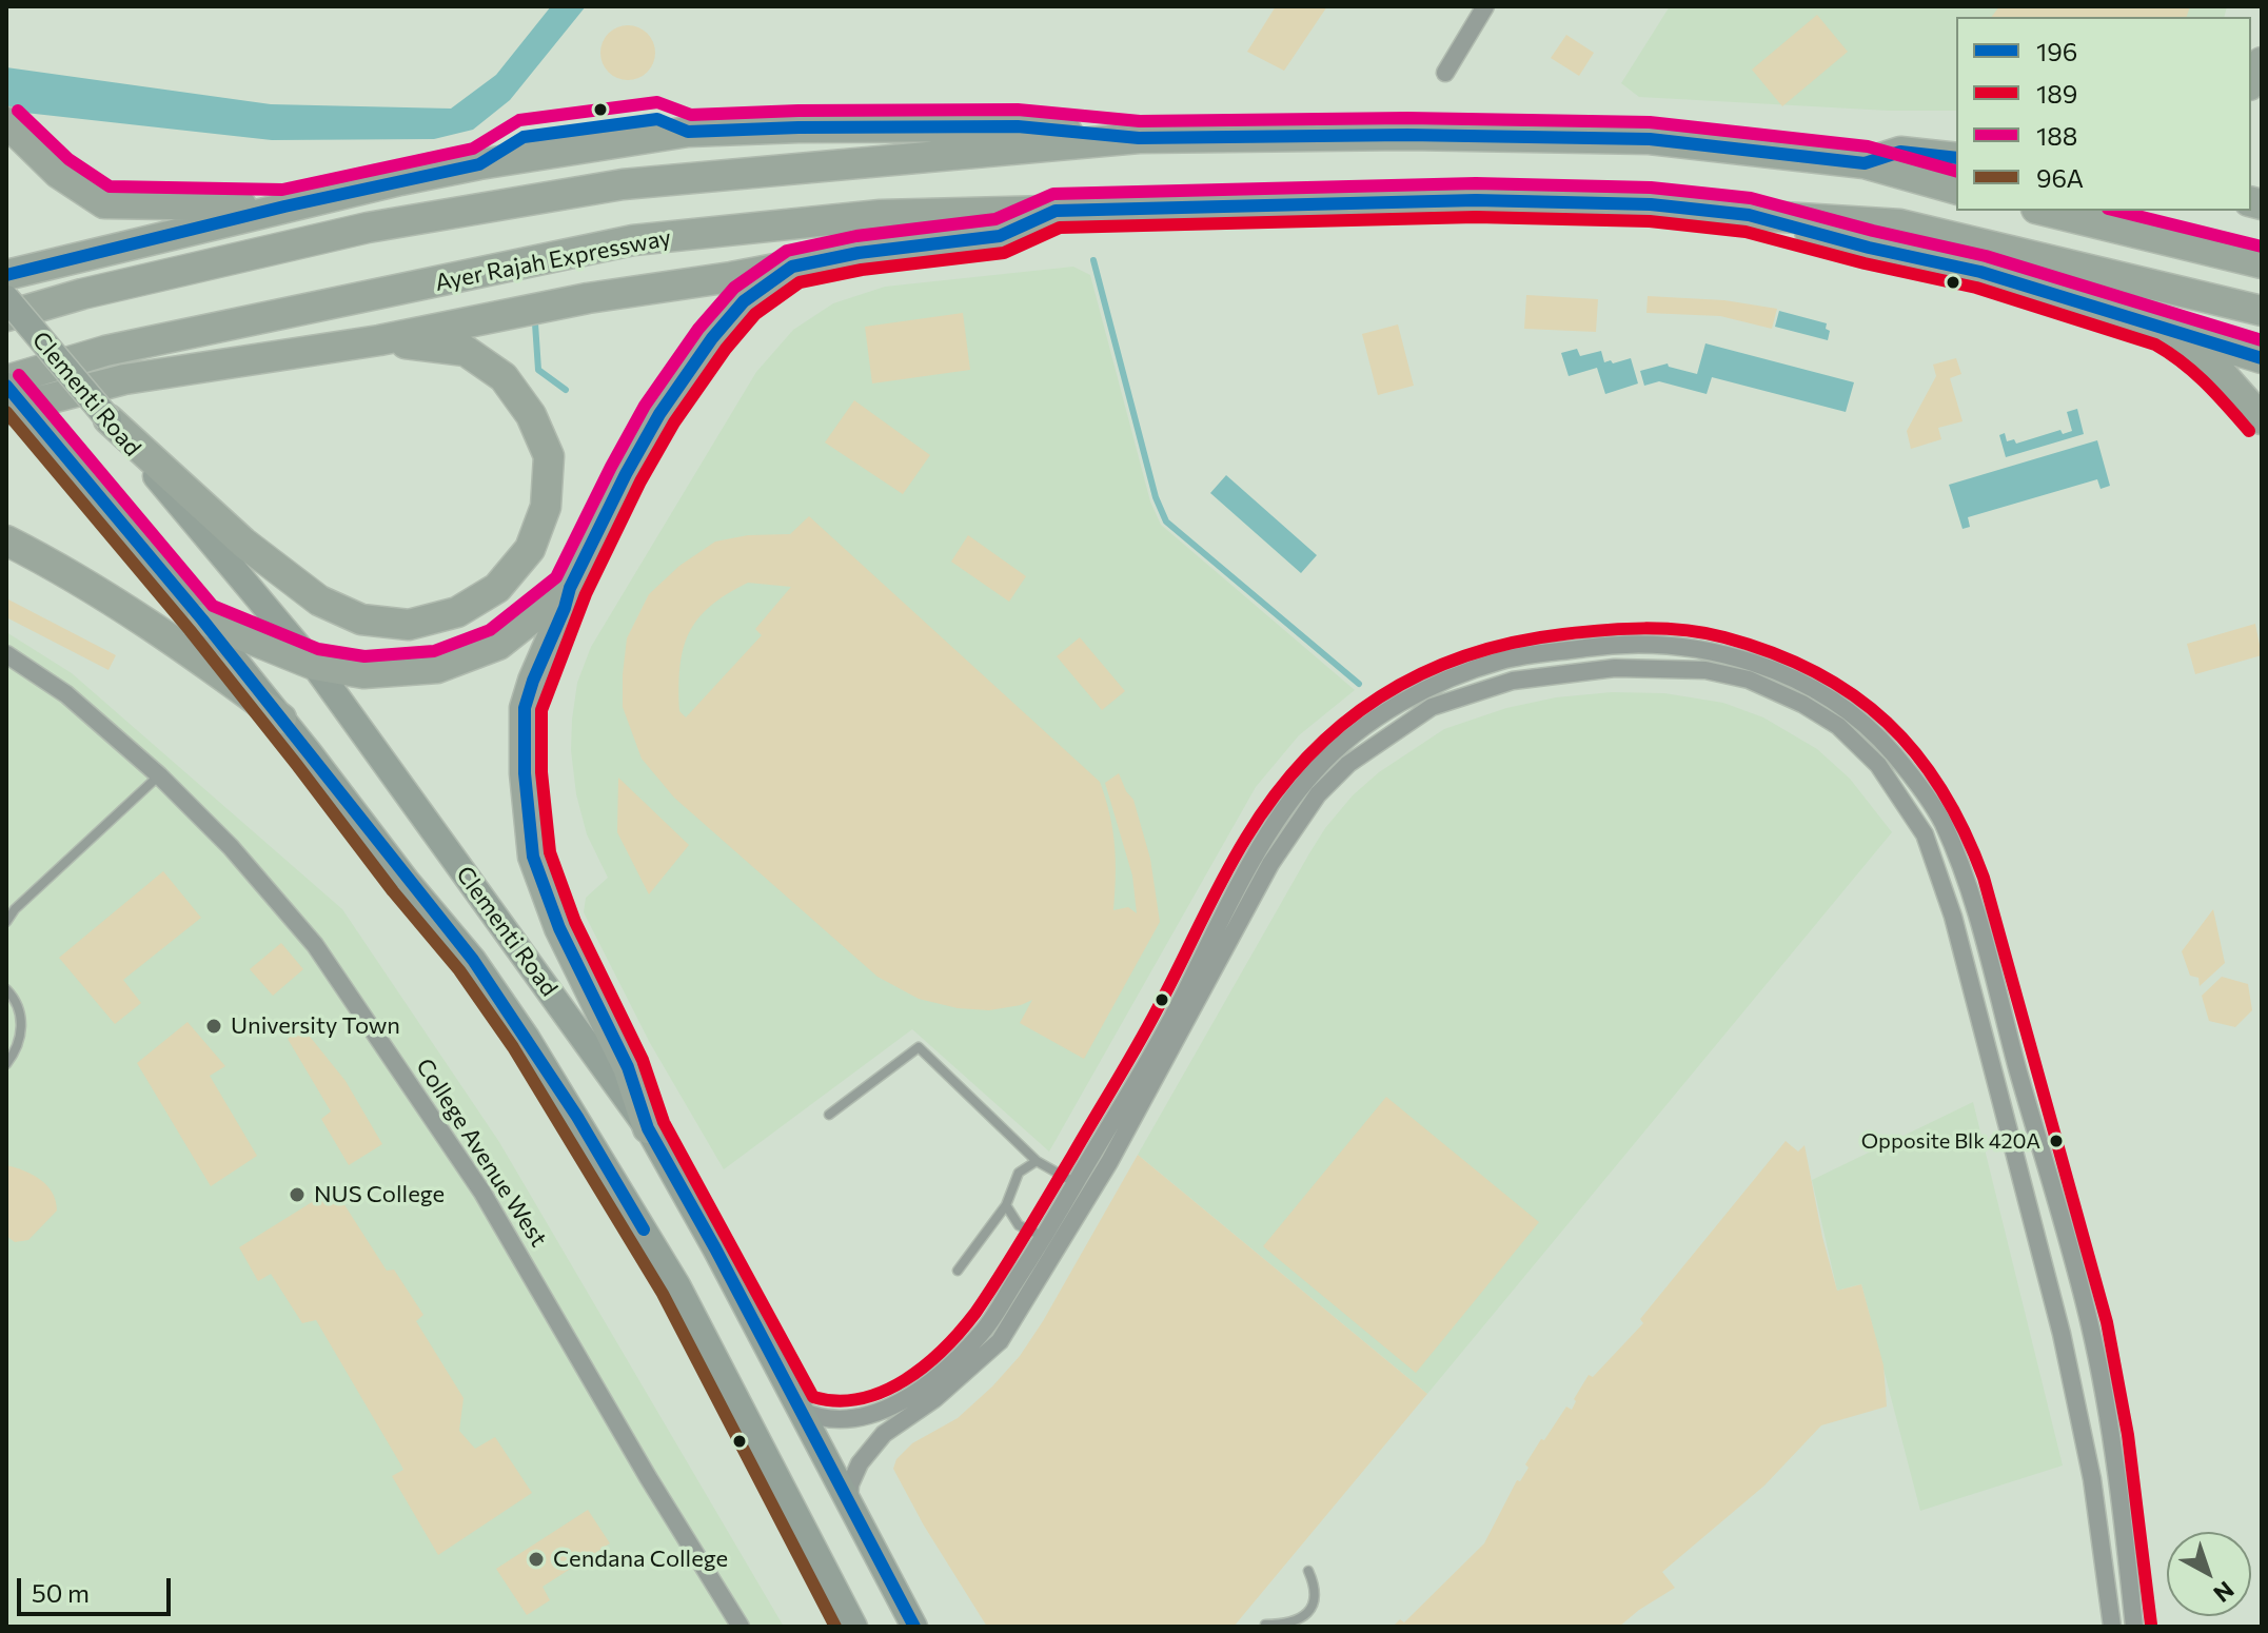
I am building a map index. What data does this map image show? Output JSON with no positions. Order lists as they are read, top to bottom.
{
  "streets": {
    "highway": ["Ayer Rajah Expressway"],
    "main road": ["Clementi Road"],
    "street": ["College Avenue West"]
  },
  "crossings": [
    ["Ayer Rajah Expressway", "Clementi Road"]
  ],
  "places": [
    "University Town",
    "Opposite Blk 420A",
    "NUS College",
    "Cendana College"
  ],
  "lines": [
    "transit line 188",
    "transit line 196",
    "transit line 189",
    "transit line 96A"
  ],
  "legend": [
    "196",
    "189",
    "188",
    "96A"
  ],
  "scale_bar": "50 m",
  "north": "bottom right"
}
